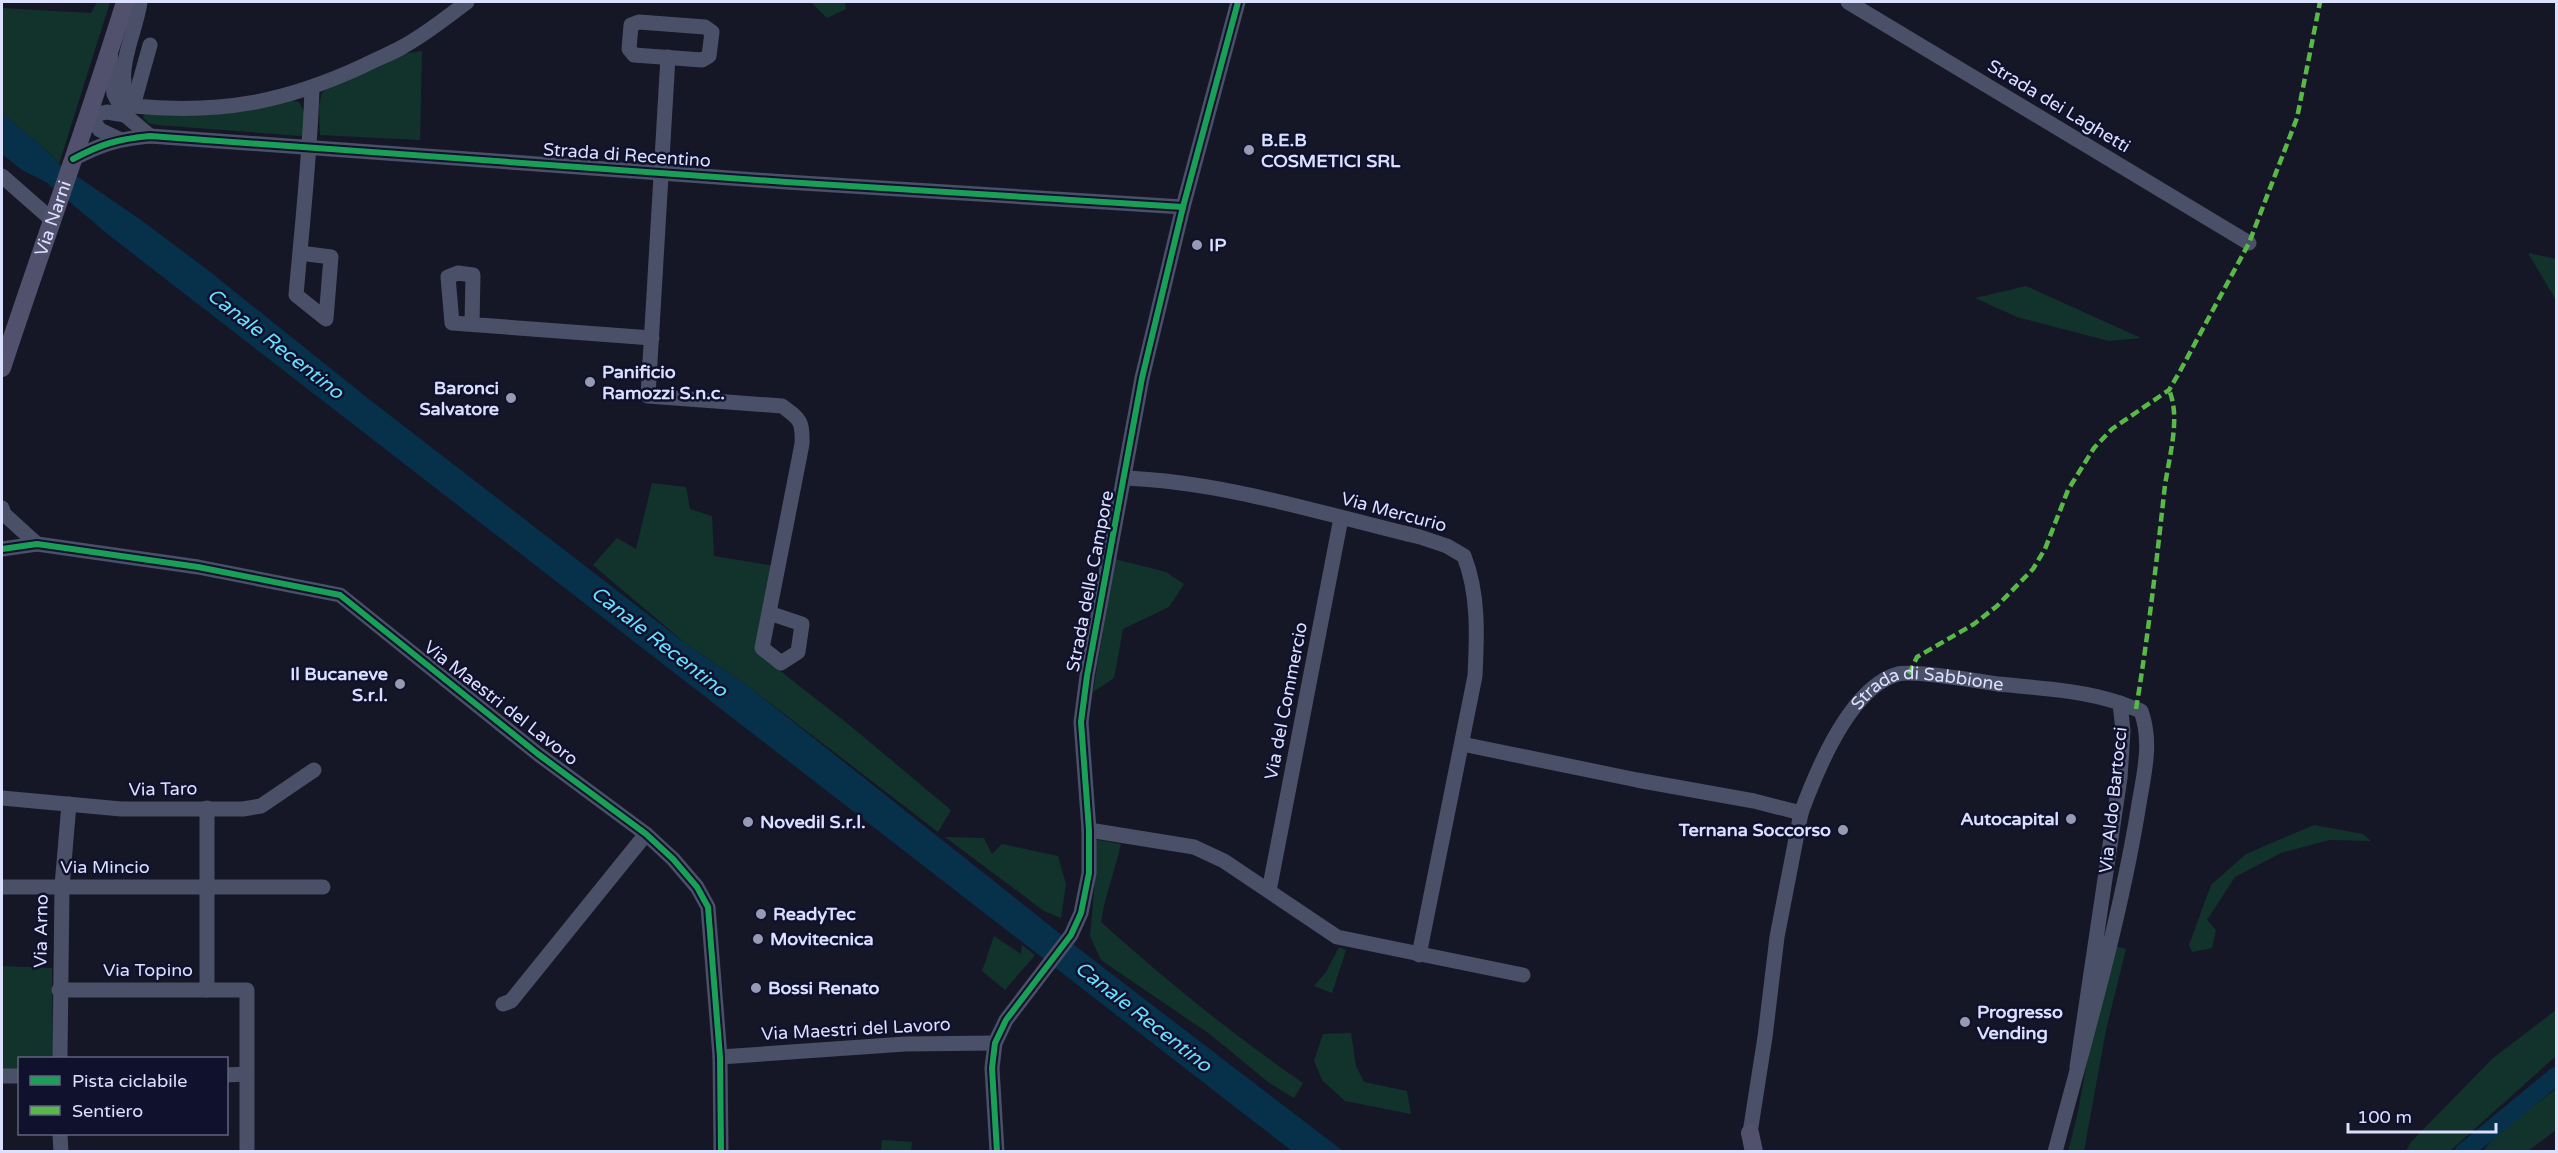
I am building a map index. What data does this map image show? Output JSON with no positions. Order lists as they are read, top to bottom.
{
  "streets": {
    "main road": ["Via Narni", "Strada di Sabbione"],
    "street": [
      "Strada dei Laghetti",
      "Strada di Recentino",
      "Via Mercurio",
      "Strada delle Campore",
      "Via del Commercio",
      "Via Maestri del Lavoro",
      "Via Taro",
      "Via Aldo Bartocci",
      "Via Mincio",
      "Via Arno",
      "Via Topino"
    ]
  },
  "crossings": [
    ["Strada di Recentino", "Via Narni"],
    ["Strada di Recentino", "Strada delle Campore"],
    ["Via Mercurio", "Strada delle Campore"],
    ["Via Mercurio", "Via del Commercio"],
    ["Strada delle Campore", "Via Maestri del Lavoro"],
    ["Strada di Sabbione", "Via Aldo Bartocci"],
    ["Via Taro", "Via Arno"],
    ["Via Mincio", "Via Arno"],
    ["Via Mincio", "Via Topino"],
    ["Via Arno", "Via Topino"]
  ],
  "water": ["Canale Recentino"],
  "places": [
    "B.E.B COSMETICI SRL",
    "IP",
    "Panificio Ramozzi S.n.c.",
    "Baronci Salvatore",
    "Il Bucaneve S.r.l.",
    "Autocapital",
    "Novedil S.r.l.",
    "Ternana Soccorso",
    "ReadyTec",
    "Movitecnica",
    "Bossi Renato",
    "Progresso Vending"
  ],
  "legend": ["Pista ciclabile", "Sentiero"],
  "scale_bar": "100 m"
}
